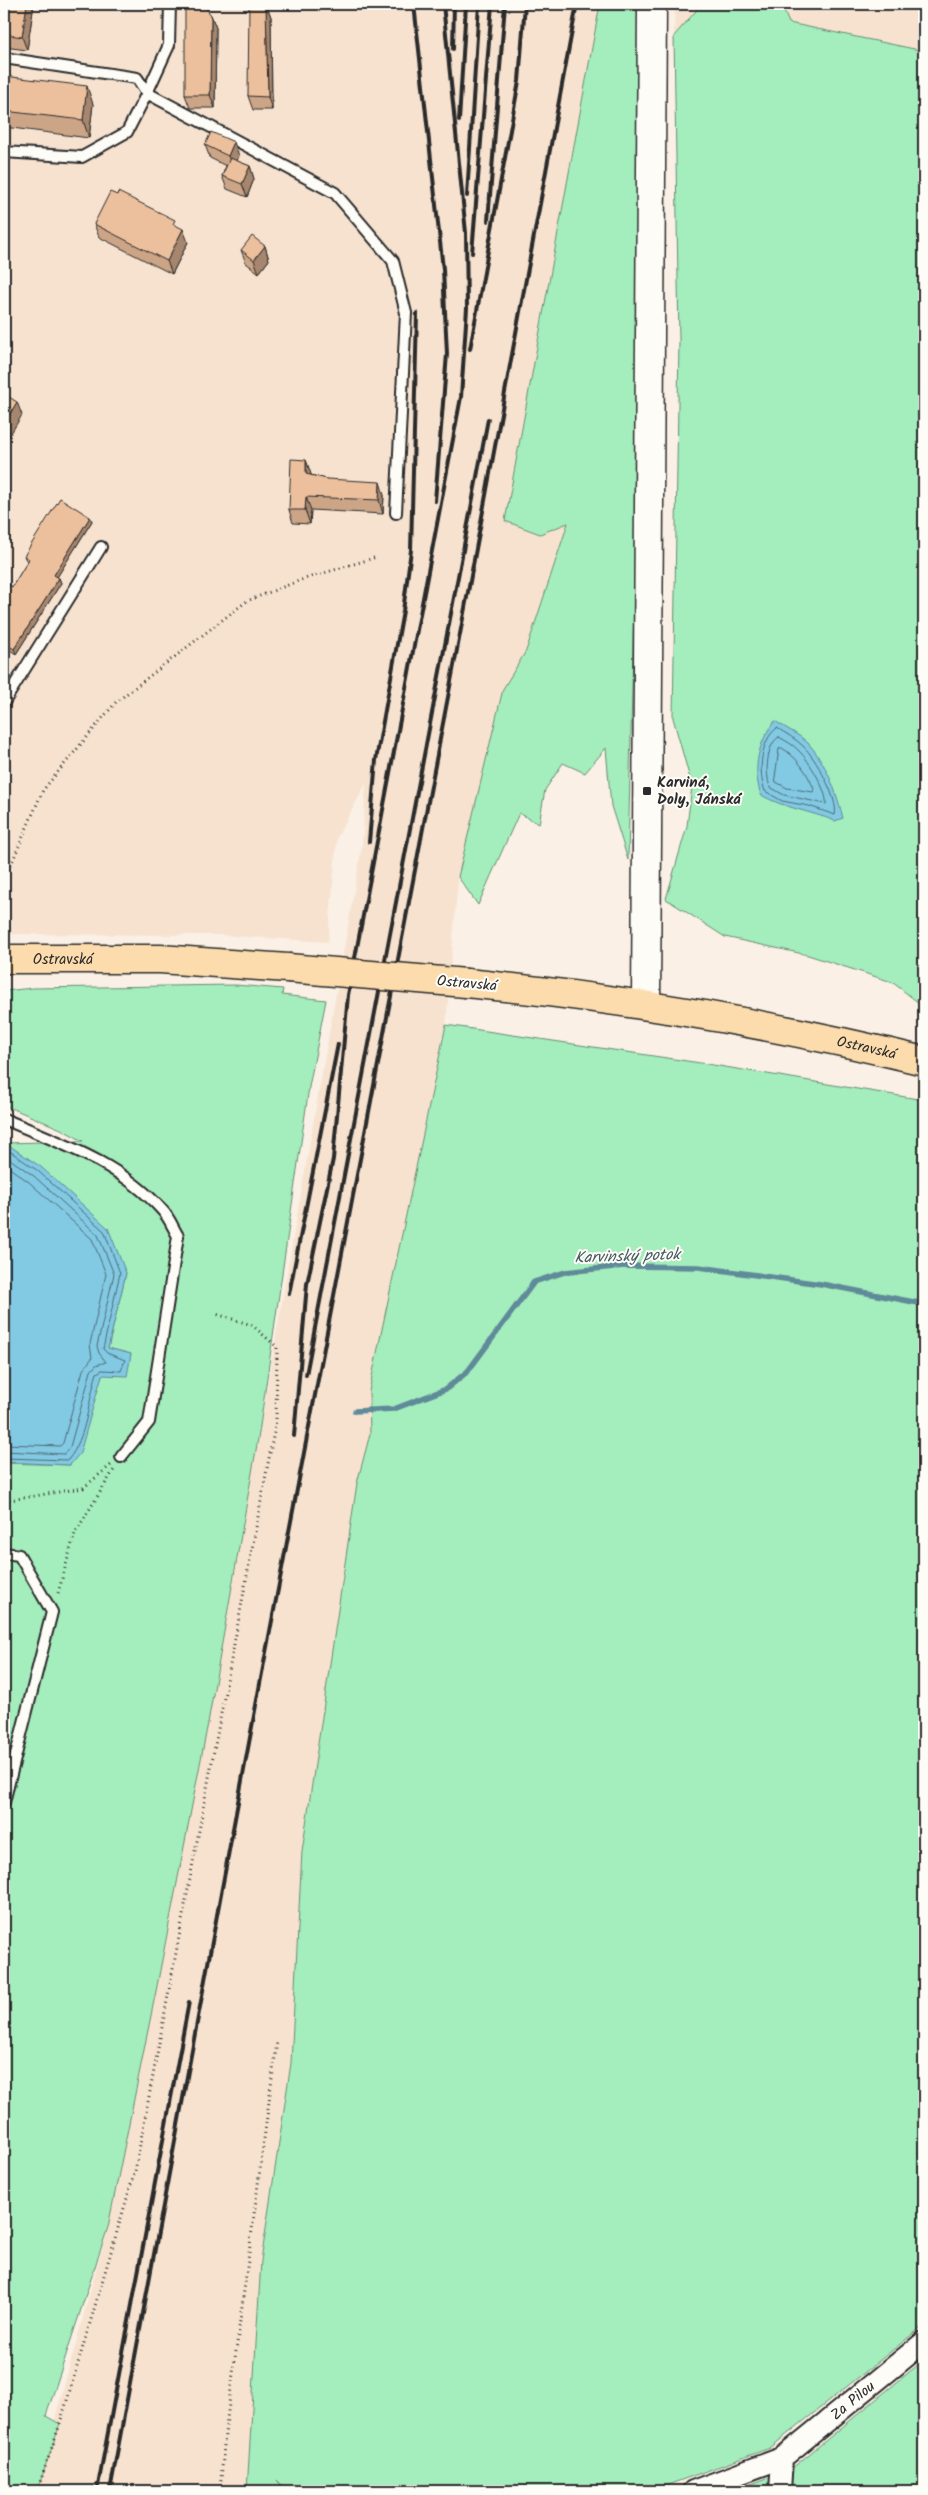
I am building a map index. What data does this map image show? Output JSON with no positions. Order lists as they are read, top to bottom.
{
  "streets": {
    "main road": ["Ostravská"],
    "street": ["Za Pilou"]
  },
  "water": ["Karvinský potok"],
  "places": {
    "transit": ["Karviná, Doly, Jánská"]
  }
}
